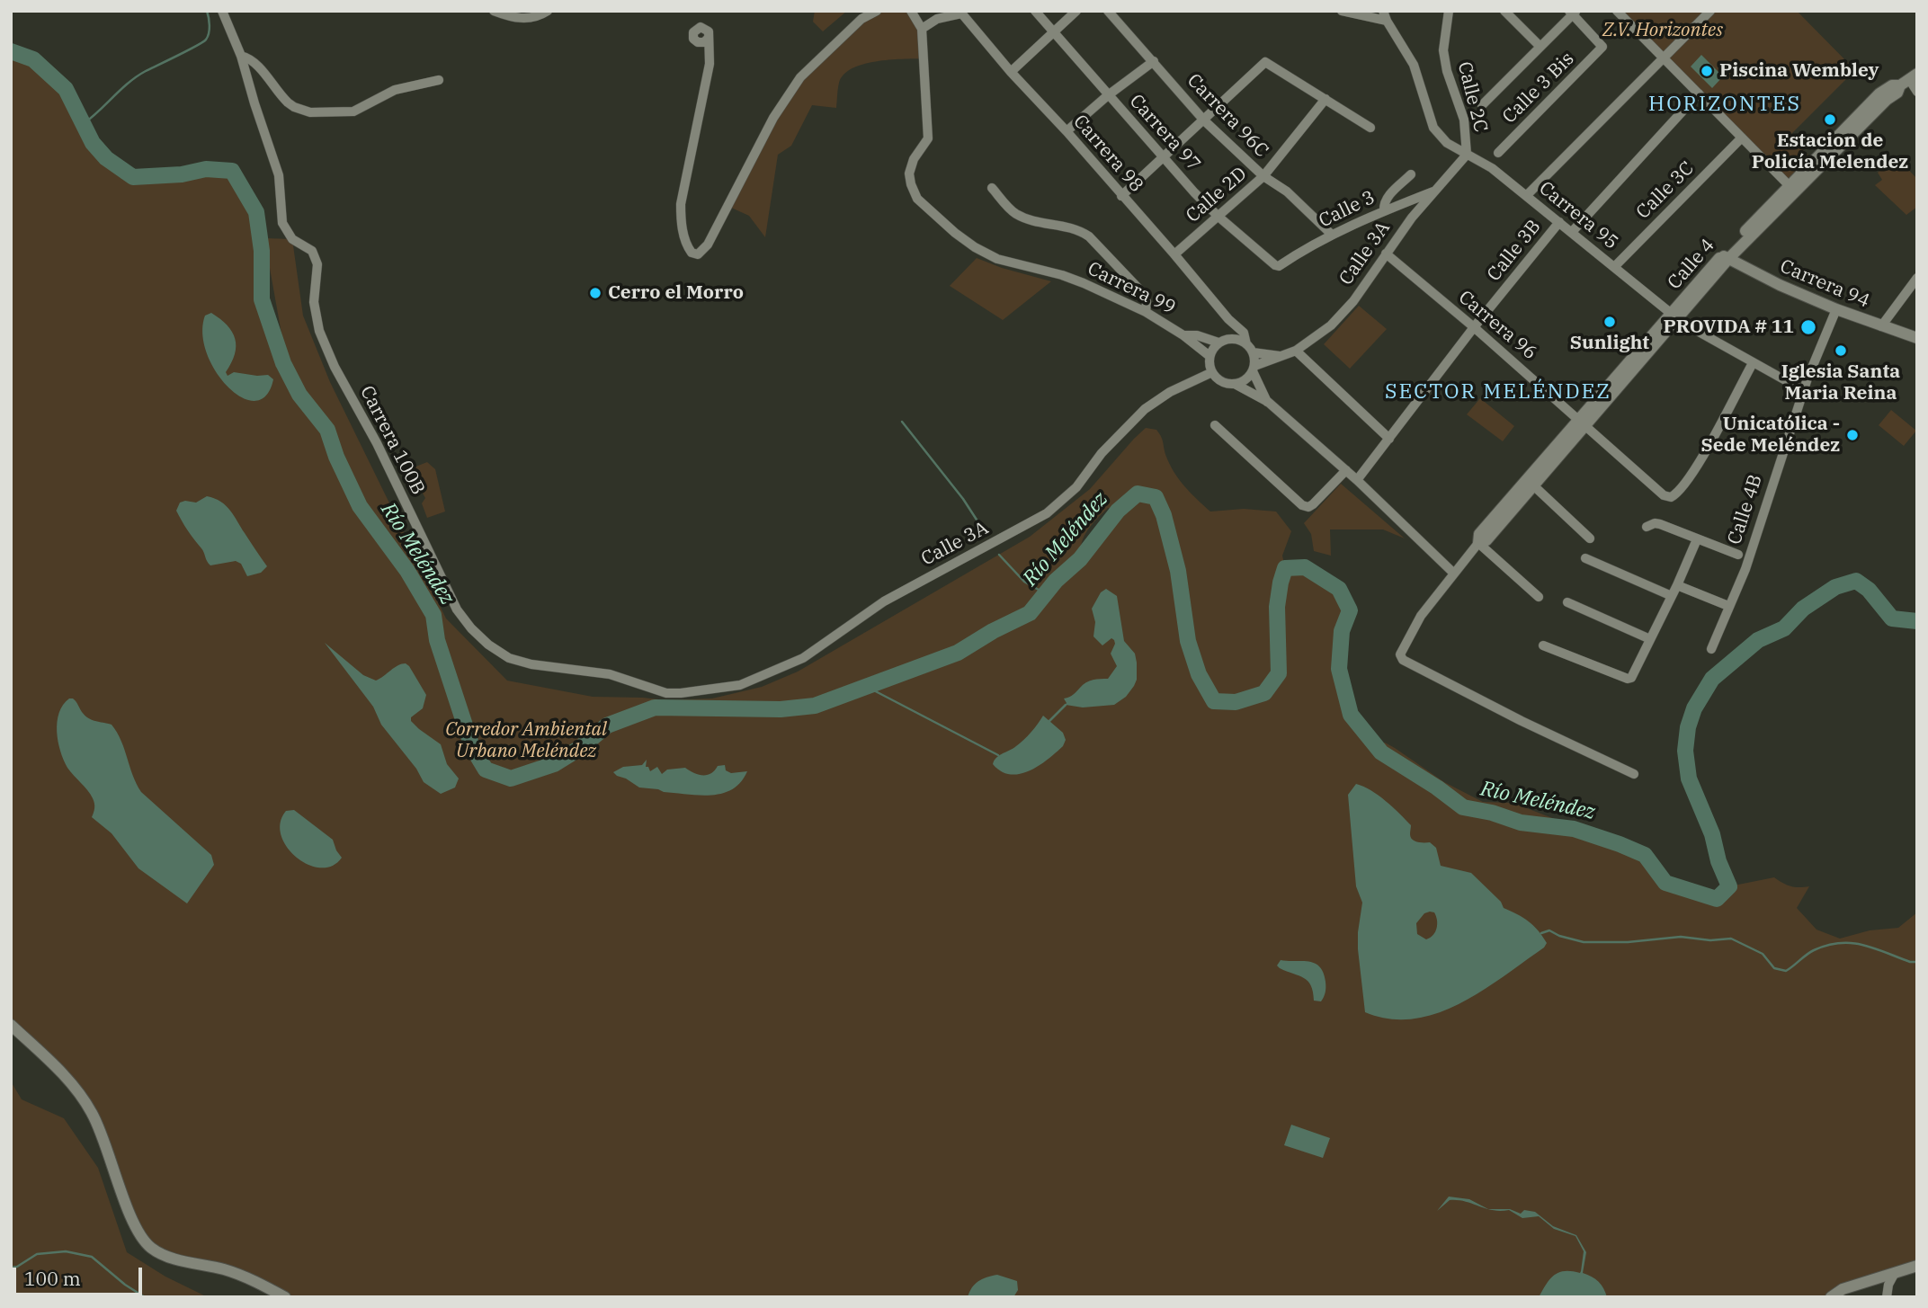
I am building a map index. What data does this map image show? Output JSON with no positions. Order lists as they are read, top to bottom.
{
  "streets": {
    "street": [
      "Calle 3 Bis",
      "Calle 2C",
      "Carrera 96C",
      "Carrera 97",
      "Carrera 98",
      "Calle 3C",
      "Calle 2D",
      "Calle 3",
      "Carrera 95",
      "Calle 3B",
      "Calle 3A",
      "Calle 4",
      "Carrera 94",
      "Carrera 99",
      "Carrera 96",
      "Carrera 100B",
      "Calle 4B"
    ]
  },
  "crossings": [
    ["Calle 2C", "Carrera 95"],
    ["Calle 2C", "Calle 3A"],
    ["Carrera 96C", "Calle 2D"],
    ["Carrera 96C", "Calle 3"],
    ["Carrera 97", "Calle 2D"],
    ["Carrera 97", "Calle 3"],
    ["Carrera 98", "Calle 2D"],
    ["Carrera 98", "Calle 3A"],
    ["Carrera 98", "Carrera 99"],
    ["Calle 3C", "Carrera 95"],
    ["Calle 3", "Calle 3A"],
    ["Carrera 95", "Calle 3B"],
    ["Carrera 95", "Calle 3A"],
    ["Carrera 95", "Calle 4"],
    ["Carrera 95", "Carrera 96"],
    ["Carrera 95", "Calle 4B"],
    ["Calle 3B", "Carrera 96"],
    ["Calle 3A", "Carrera 99"],
    ["Calle 3A", "Carrera 96"],
    ["Calle 3A", "Carrera 100B"],
    ["Calle 4", "Carrera 94"],
    ["Calle 4", "Carrera 96"],
    ["Carrera 94", "Calle 4B"]
  ],
  "districts": ["HORIZONTES", "SECTOR MELÉNDEZ"],
  "water": ["Río Meléndez"],
  "parks": ["Z.V. Horizontes", "Corredor Ambiental Urbano Meléndez"],
  "places": [
    "Piscina Wembley",
    "Estacion de Policía Melendez",
    "Cerro el Morro",
    "Sunlight",
    "PROVIDA # 11",
    "Iglesia Santa Maria Reina",
    "Unicatólica - Sede Meléndez"
  ],
  "scale_bar": "100 m"
}
